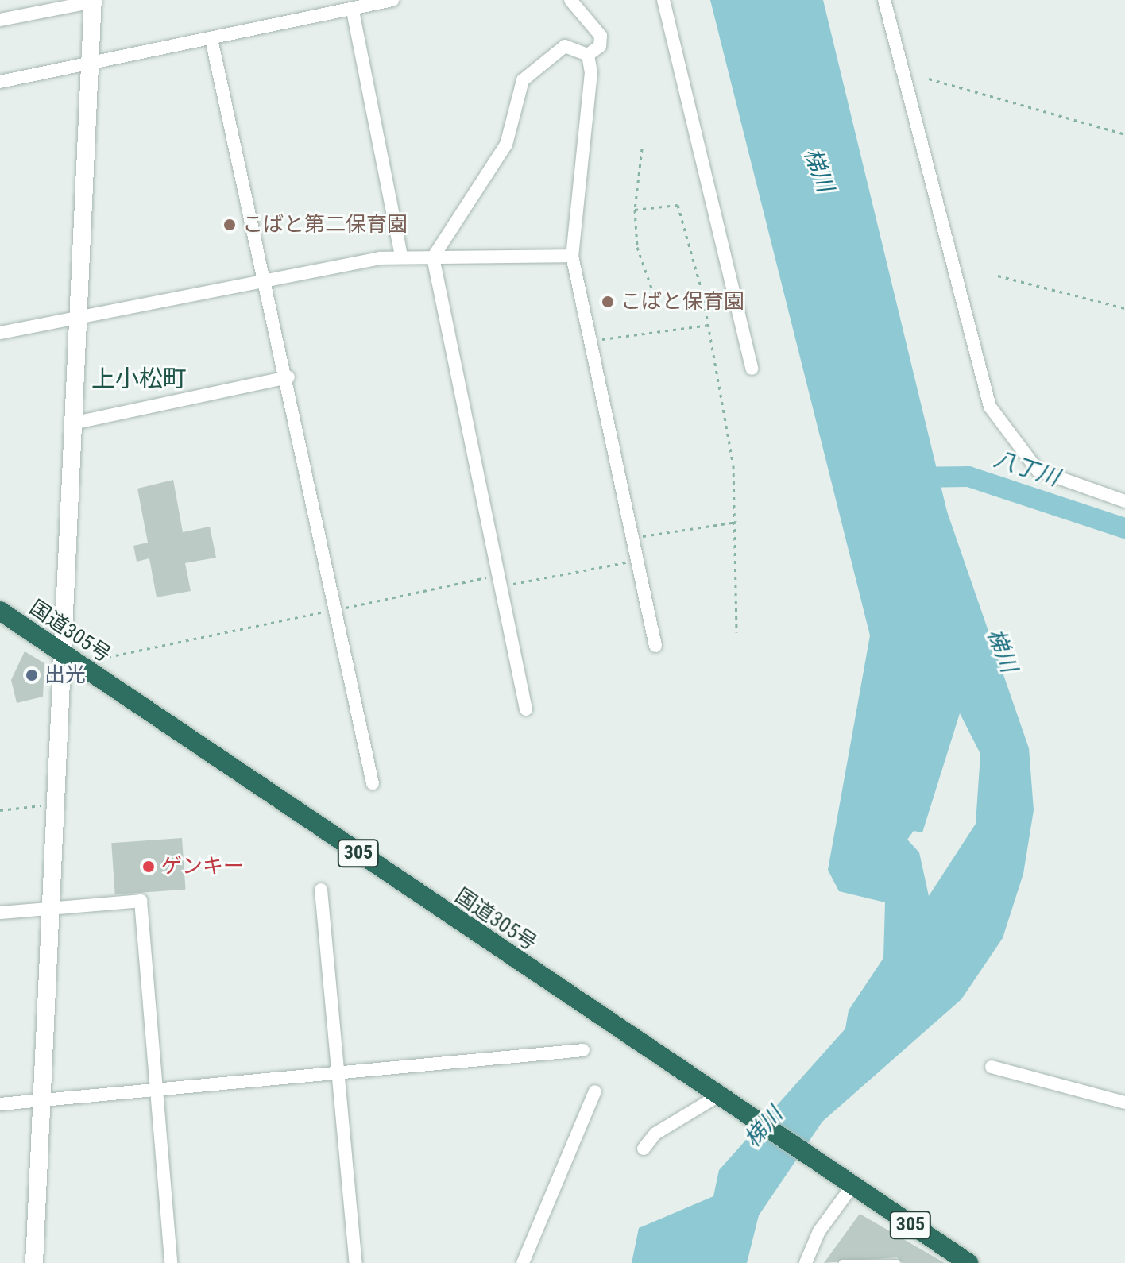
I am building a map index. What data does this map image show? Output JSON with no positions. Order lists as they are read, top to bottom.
{
  "streets": {
    "highway": ["国道305号", "305"]
  },
  "districts": ["上小松町"],
  "water": ["梯川", "八丁川"],
  "places": [
    "こばと第二保育園",
    "こばと保育園",
    "出光",
    "ゲンキー"
  ]
}
